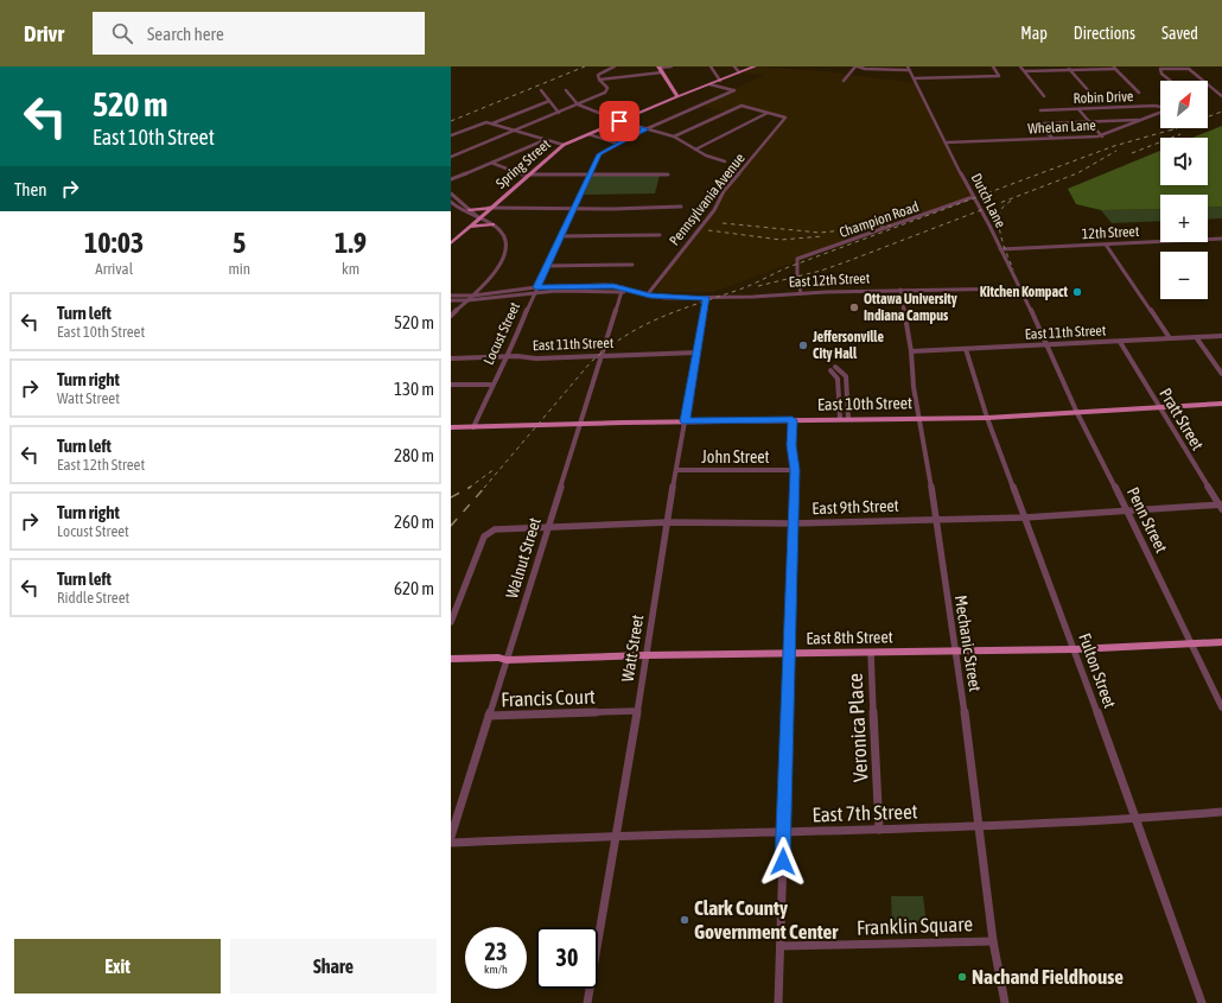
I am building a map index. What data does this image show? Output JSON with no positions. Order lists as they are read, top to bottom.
{
  "streets": {
    "main road": ["Spring Street", "East 10th Street", "East 8th Street"],
    "street": [
      "Robin Drive",
      "Whelan Lane",
      "Pennsylvania Avenue",
      "Dutch Lane",
      "Champion Road",
      "12th Street",
      "East 12th Street",
      "East 11th Street",
      "Locust Street",
      "Pratt Street",
      "John Street",
      "East 9th Street",
      "Penn Street",
      "Walnut Street",
      "Mechanic Street",
      "Watt Street",
      "Fulton Street",
      "Francis Court",
      "Veronica Place",
      "East 7th Street",
      "Franklin Square"
    ]
  },
  "crossings": [
    ["Whelan Lane", "Dutch Lane"],
    ["Spring Street", "Locust Street"],
    ["Pennsylvania Avenue", "East 12th Street"],
    ["Dutch Lane", "Champion Road"],
    ["Dutch Lane", "12th Street"],
    ["Dutch Lane", "East 12th Street"],
    ["Dutch Lane", "East 11th Street"],
    ["Dutch Lane", "Penn Street"],
    ["Champion Road", "East 12th Street"],
    ["East 12th Street", "Locust Street"],
    ["East 12th Street", "Walnut Street"],
    ["East 12th Street", "Mechanic Street"],
    ["East 12th Street", "Watt Street"],
    ["East 11th Street", "Locust Street"],
    ["East 11th Street", "Pratt Street"],
    ["East 11th Street", "Penn Street"],
    ["East 11th Street", "Walnut Street"],
    ["East 11th Street", "Mechanic Street"],
    ["East 11th Street", "Watt Street"],
    ["East 11th Street", "Fulton Street"],
    ["Locust Street", "East 10th Street"],
    ["East 10th Street", "Pratt Street"],
    ["East 10th Street", "Penn Street"],
    ["East 10th Street", "Walnut Street"],
    ["East 10th Street", "Mechanic Street"],
    ["East 10th Street", "Watt Street"],
    ["East 10th Street", "Fulton Street"],
    ["Pratt Street", "East 9th Street"],
    ["John Street", "Watt Street"],
    ["East 9th Street", "Penn Street"],
    ["East 9th Street", "Walnut Street"],
    ["East 9th Street", "Mechanic Street"],
    ["East 9th Street", "Watt Street"],
    ["East 9th Street", "Fulton Street"],
    ["Penn Street", "East 8th Street"],
    ["Walnut Street", "East 8th Street"],
    ["Walnut Street", "Francis Court"],
    ["East 8th Street", "Mechanic Street"],
    ["East 8th Street", "Watt Street"],
    ["East 8th Street", "Fulton Street"],
    ["East 8th Street", "Veronica Place"],
    ["Mechanic Street", "East 7th Street"],
    ["Mechanic Street", "Franklin Square"],
    ["Watt Street", "Francis Court"],
    ["Watt Street", "East 7th Street"],
    ["Fulton Street", "East 7th Street"],
    ["Veronica Place", "East 7th Street"]
  ],
  "places": [
    "Kitchen Kompact",
    "Ottawa University Indiana Campus",
    "Jeffersonville City Hall",
    "Clark County Government Center",
    "Nachand Fieldhouse"
  ],
  "north": "top right",
  "page": {
    "header": "Drivr",
    "search": "Search here",
    "nav": ["Map", "Directions", "Saved"],
    "turn": ["520 m", "East 10th Street"],
    "map_buttons": ["+", "−"],
    "then": "Then",
    "eta": [
      "10:03",
      "Arrival",
      "5",
      "min",
      "1.9",
      "km"
    ],
    "list": [
      {
        "name": "Turn left",
        "note": "East 10th Street",
        "value": "520 m"
      },
      {
        "name": "Turn right",
        "note": "Watt Street",
        "value": "130 m"
      },
      {
        "name": "Turn left",
        "note": "East 12th Street",
        "value": "280 m"
      },
      {
        "name": "Turn right",
        "note": "Locust Street",
        "value": "260 m"
      },
      {
        "name": "Turn left",
        "note": "Riddle Street",
        "value": "620 m"
      }
    ],
    "speed": "23 km/h",
    "limit": "30",
    "buttons": ["Exit", "Share"]
  }
}
